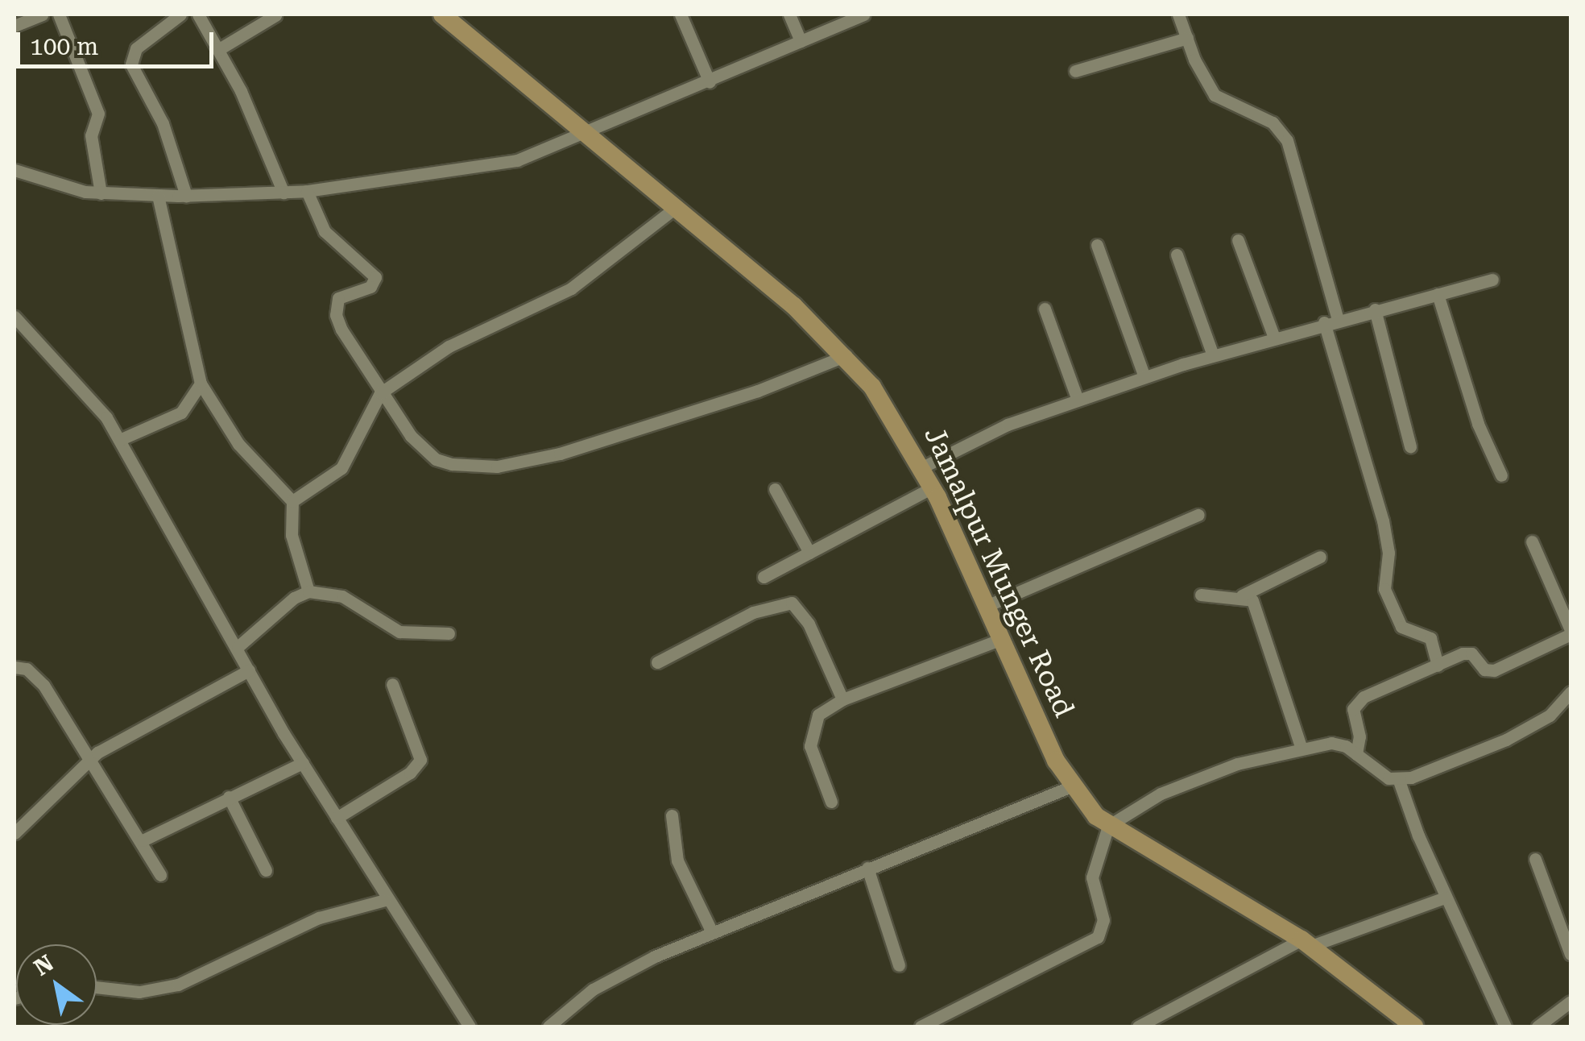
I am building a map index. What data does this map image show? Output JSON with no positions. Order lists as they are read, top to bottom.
{
  "streets": {
    "street": ["Jamalpur Munger Road"]
  },
  "scale_bar": "100 m",
  "north": "top left"
}
